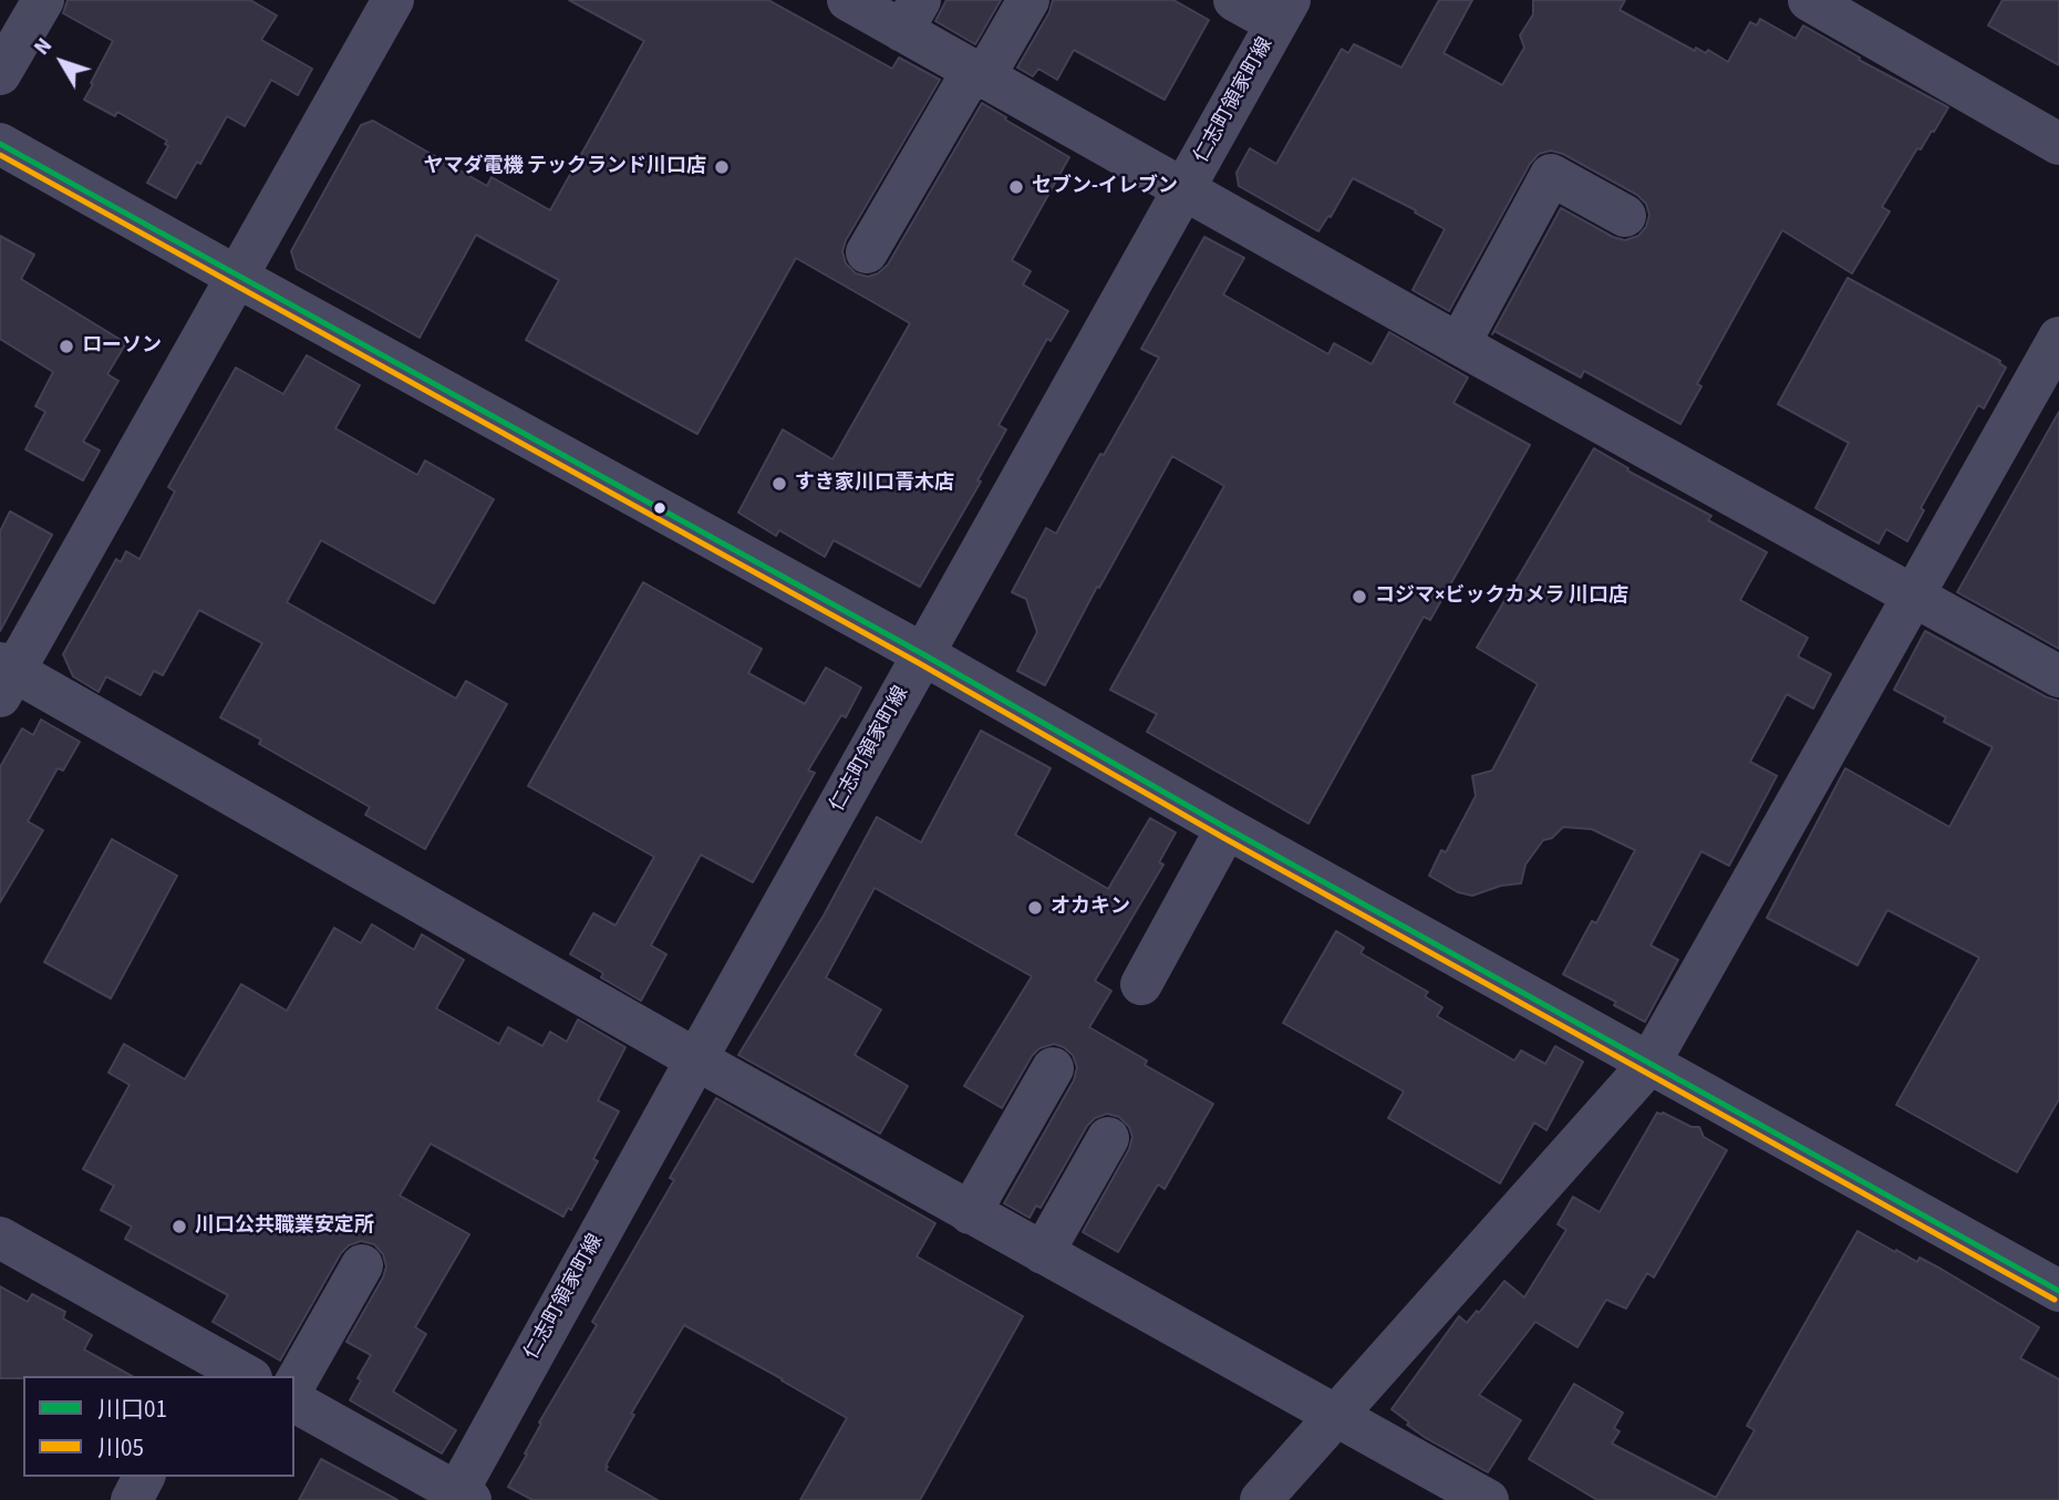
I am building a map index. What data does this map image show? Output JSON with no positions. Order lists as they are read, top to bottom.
{
  "streets": {
    "street": ["仁志町領家町線"]
  },
  "places": [
    "ヤマダ電機 テックランド川口店",
    "セブン-イレブン",
    "ローソン",
    "すき家川口青木店",
    "コジマ×ビックカメラ 川口店",
    "オカキン",
    "川口公共職業安定所"
  ],
  "lines": ["transit line 川口01", "transit line 川05"],
  "legend": ["川口01", "川05"],
  "north": "top left"
}
